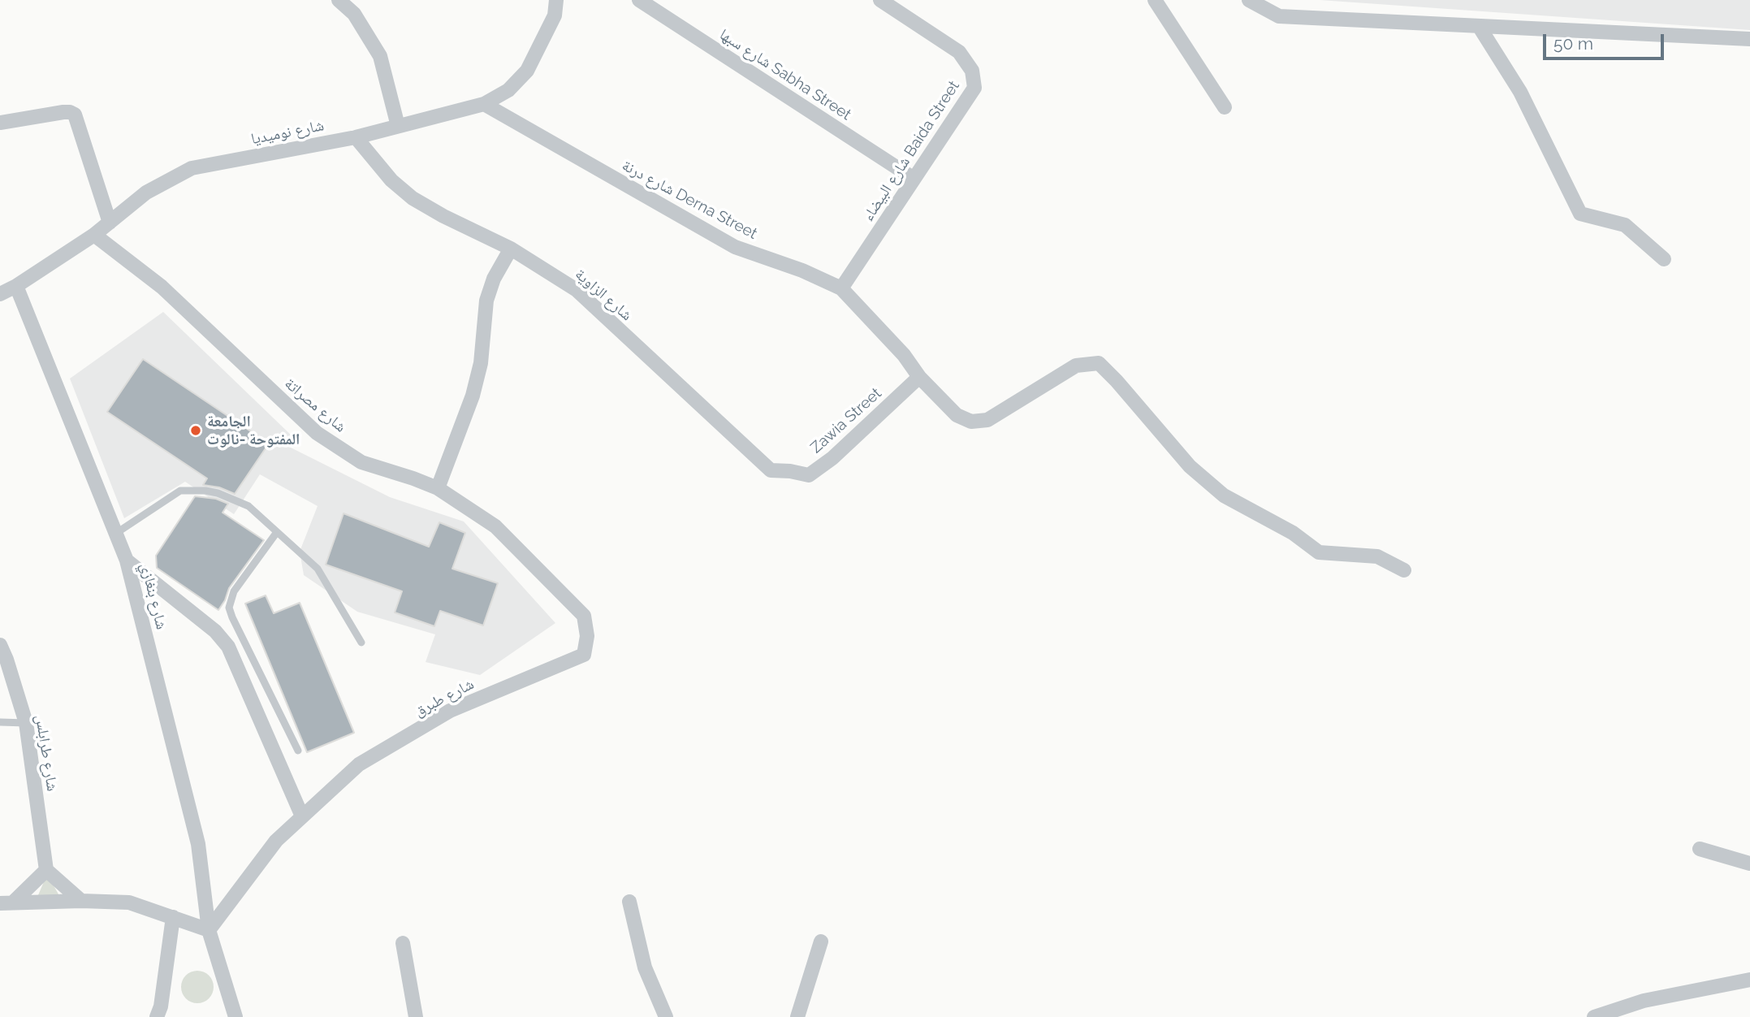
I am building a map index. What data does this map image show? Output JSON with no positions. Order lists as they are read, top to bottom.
{
  "streets": {
    "street": [
      "شارع سبها Sabha Street",
      "شارع نوميديا",
      "شارع البيضاء Baida Street",
      "شارع درنة Derna Street",
      "شارع الزاوية",
      "شارع مصراتة",
      "Zawia Street",
      "شارع بنغازي",
      "شارع طبرق",
      "شارع طرابلس"
    ]
  },
  "crossings": [
    ["شارع سبها Sabha Street", "شارع البيضاء Baida Street"],
    ["شارع نوميديا", "شارع درنة Derna Street"],
    ["شارع نوميديا", "شارع الزاوية"],
    ["شارع نوميديا", "شارع مصراتة"],
    ["شارع نوميديا", "شارع بنغازي"],
    ["شارع البيضاء Baida Street", "شارع درنة Derna Street"],
    ["شارع درنة Derna Street", "Zawia Street"],
    ["شارع الزاوية", "Zawia Street"],
    ["شارع مصراتة", "شارع طبرق"]
  ],
  "places": ["الجامعة المفتوحة -نالوت"],
  "scale_bar": "50 m"
}
